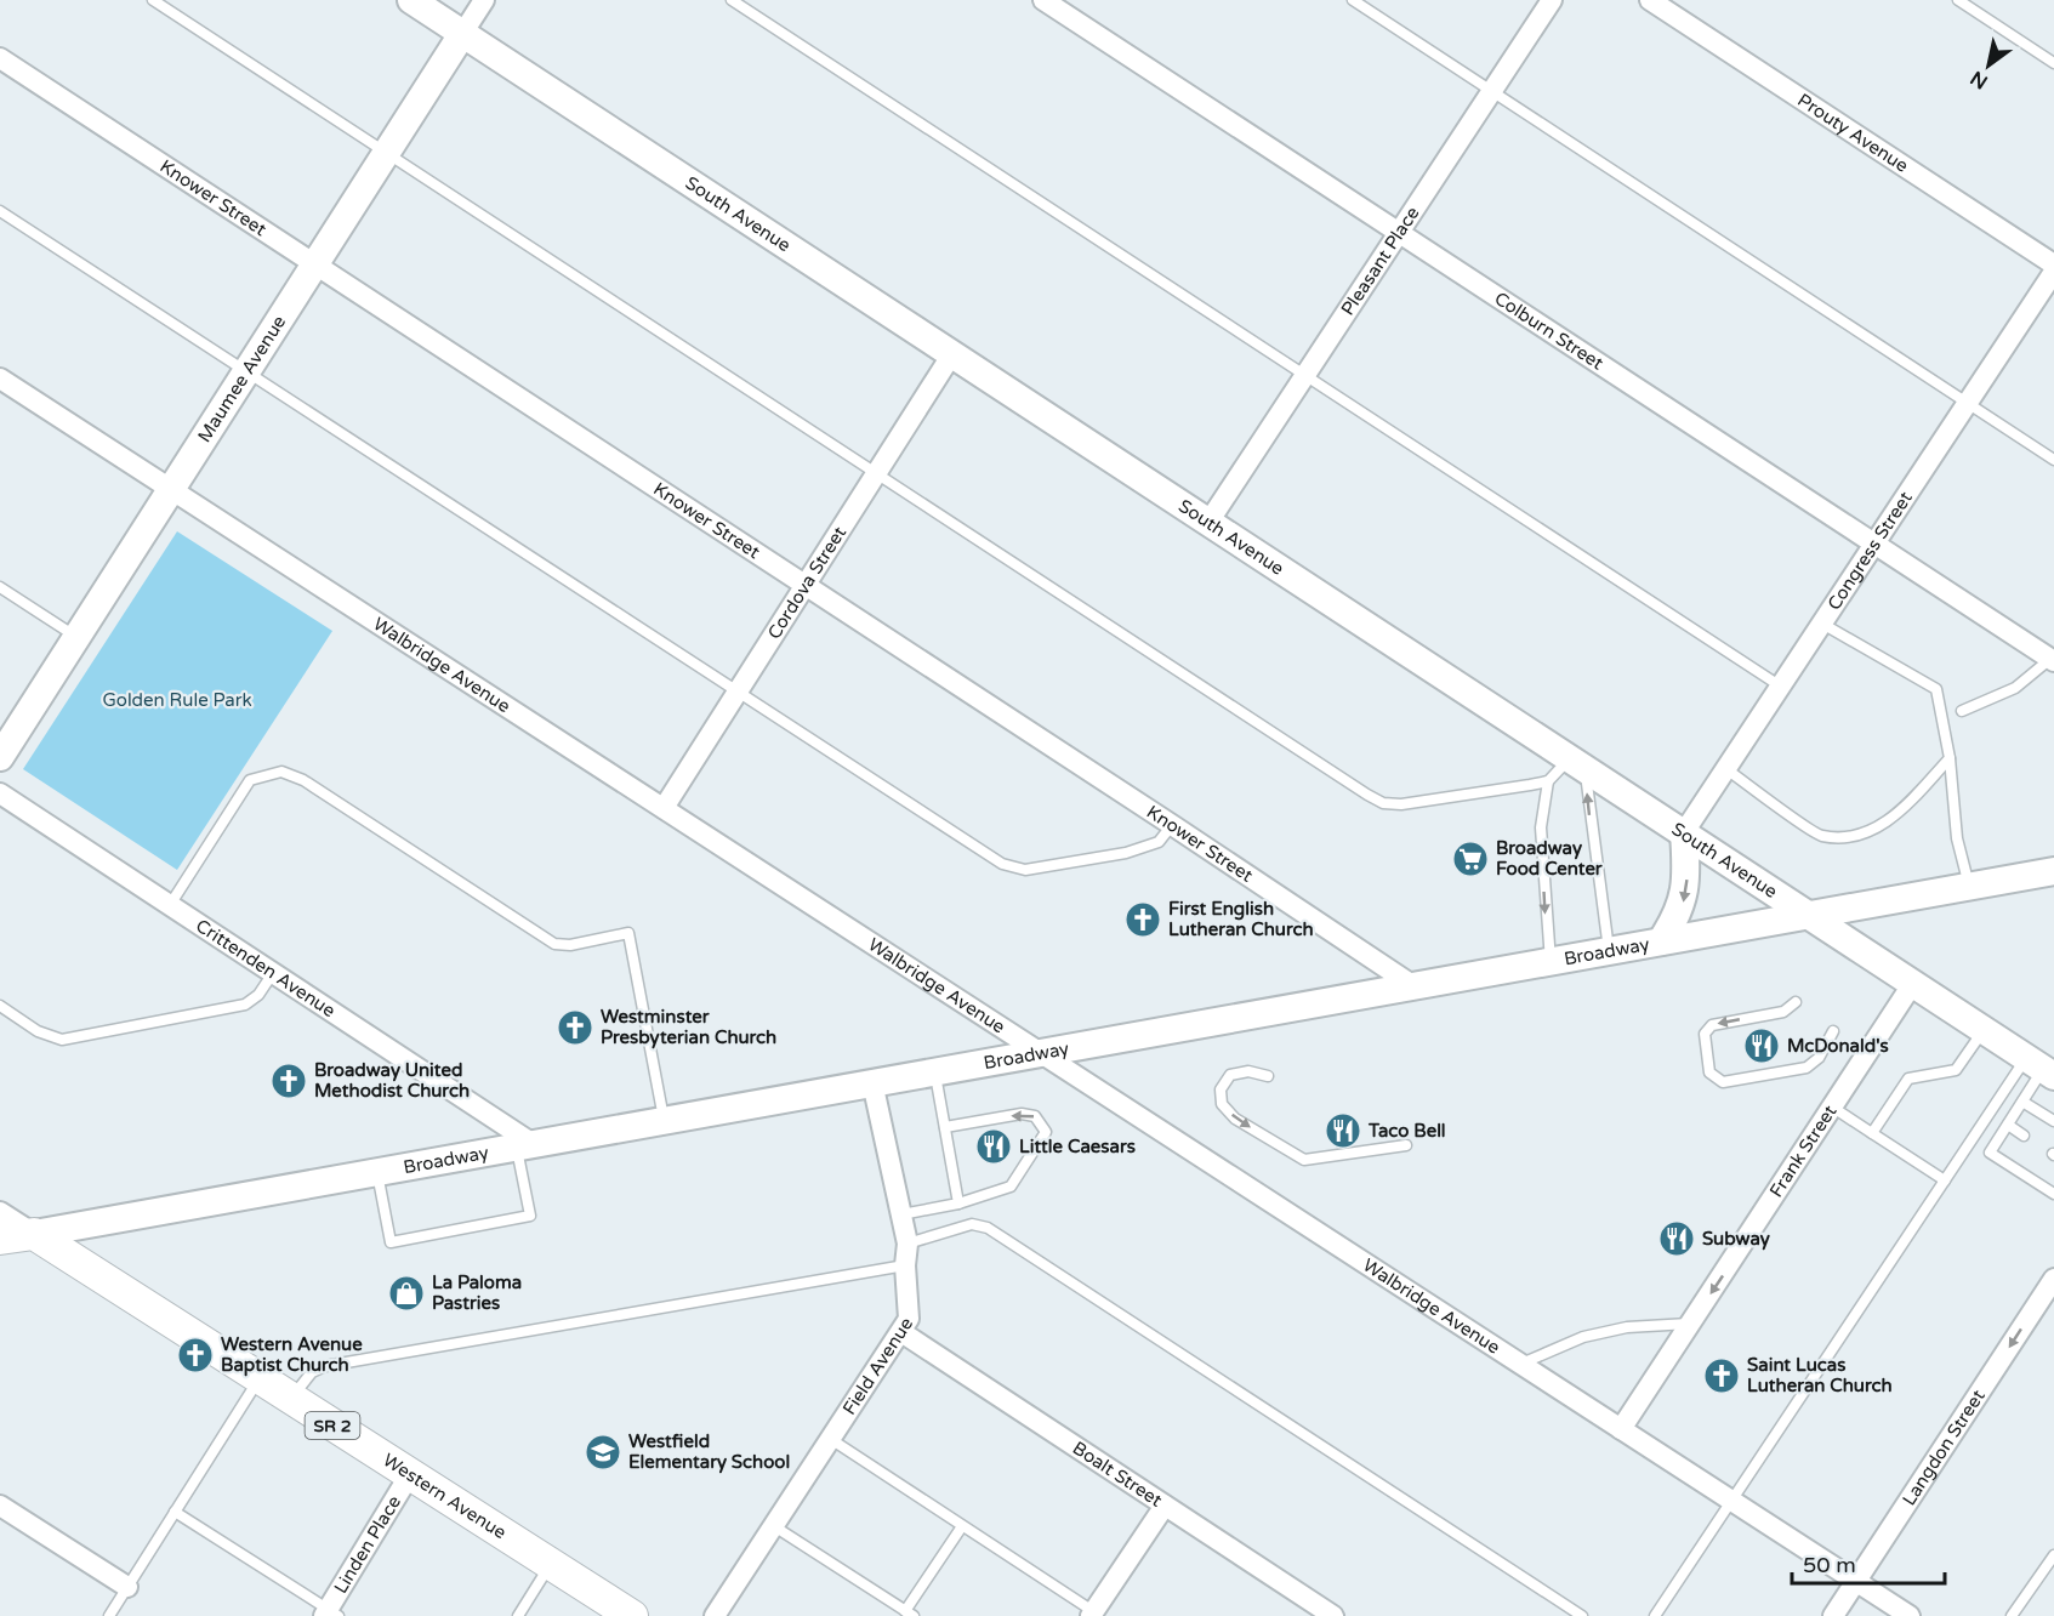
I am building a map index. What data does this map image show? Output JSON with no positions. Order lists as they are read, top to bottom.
{
  "streets": {
    "main road": ["Broadway", "SR 2", "Western Avenue"],
    "street": [
      "Prouty Avenue",
      "Knower Street",
      "South Avenue",
      "Pleasant Place",
      "Colburn Street",
      "Maumee Avenue",
      "Congress Street",
      "Cordova Street",
      "Walbridge Avenue",
      "Crittenden Avenue",
      "Frank Street",
      "Field Avenue",
      "Langdon Street",
      "Boalt Street",
      "Linden Place"
    ]
  },
  "crossings": [
    ["Knower Street", "Maumee Avenue"],
    ["Knower Street", "Cordova Street"],
    ["Knower Street", "Broadway"],
    ["South Avenue", "Pleasant Place"],
    ["South Avenue", "Maumee Avenue"],
    ["South Avenue", "Congress Street"],
    ["South Avenue", "Cordova Street"],
    ["South Avenue", "Broadway"],
    ["South Avenue", "Frank Street"],
    ["Pleasant Place", "Colburn Street"],
    ["Colburn Street", "Congress Street"],
    ["Maumee Avenue", "Walbridge Avenue"],
    ["Cordova Street", "Walbridge Avenue"],
    ["Walbridge Avenue", "Broadway"],
    ["Walbridge Avenue", "Frank Street"],
    ["Walbridge Avenue", "Langdon Street"],
    ["Broadway", "Crittenden Avenue"],
    ["Broadway", "Field Avenue"],
    ["Broadway", "Western Avenue"],
    ["Field Avenue", "Boalt Street"],
    ["Western Avenue", "Linden Place"]
  ],
  "one_way": ["Frank Street", "Langdon Street"],
  "parks": ["Golden Rule Park"],
  "places": {
    "supermarket": ["Broadway Food Center"],
    "church": [
      "First English Lutheran Church",
      "Westminster Presbyterian Church",
      "Broadway United Methodist Church",
      "Western Avenue Baptist Church",
      "Saint Lucas Lutheran Church"
    ],
    "restaurant": [
      "McDonald's",
      "Taco Bell",
      "Little Caesars",
      "Subway"
    ],
    "shop": ["La Paloma Pastries"],
    "school or university": ["Westfield Elementary School"]
  },
  "scale_bar": "50 m",
  "north": "bottom left"
}
